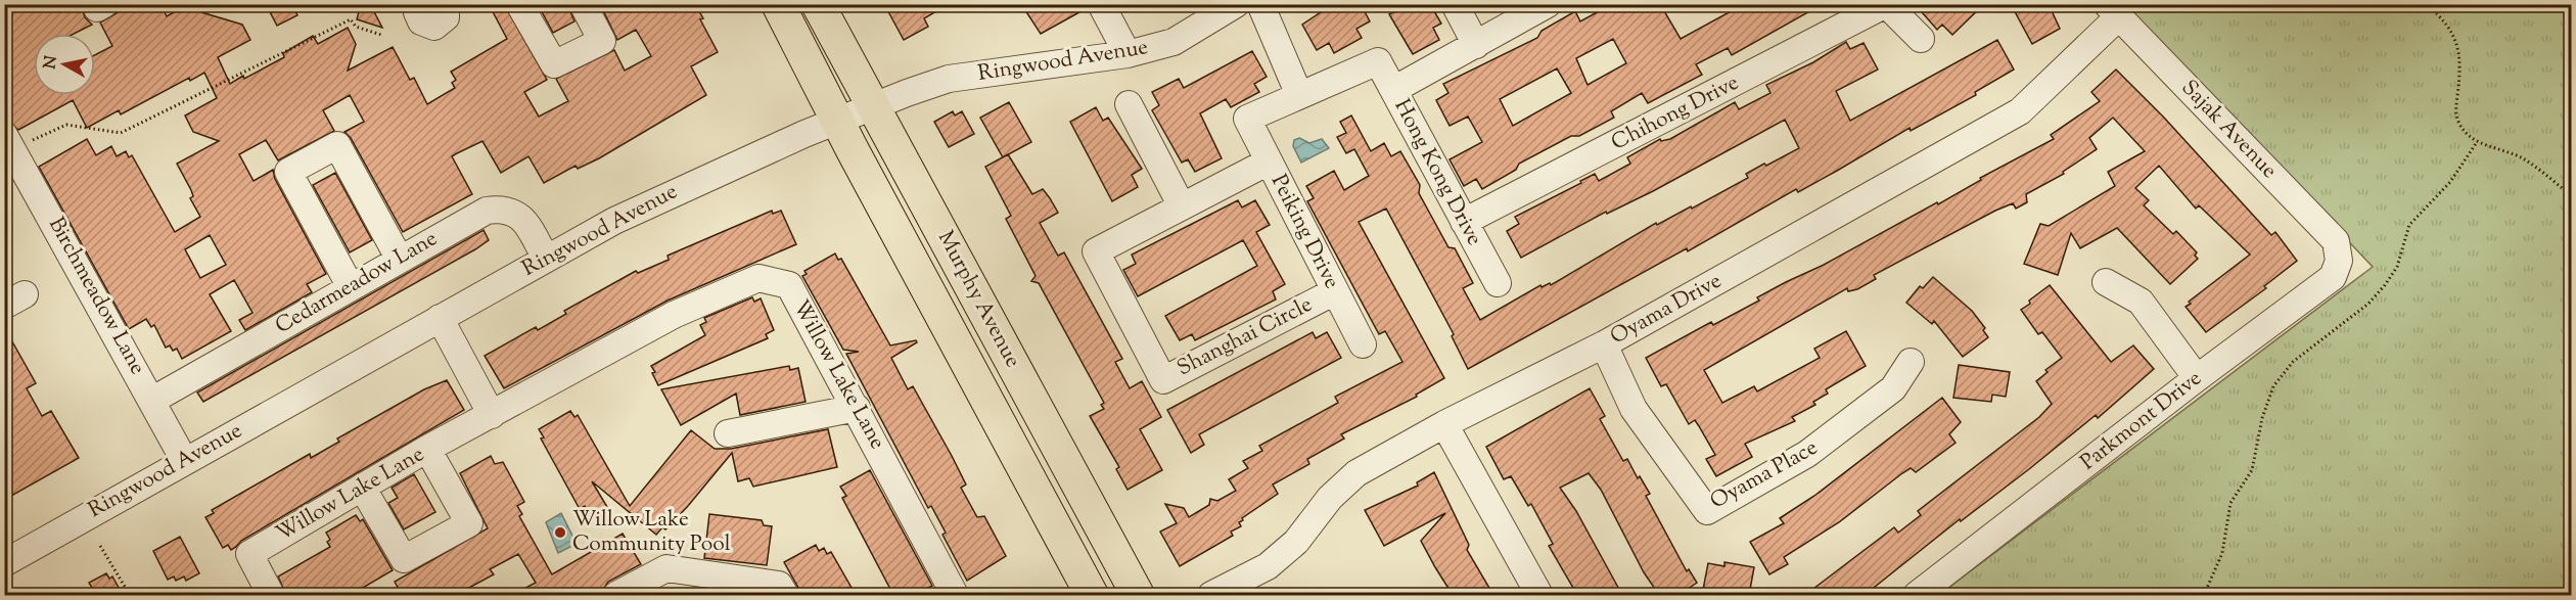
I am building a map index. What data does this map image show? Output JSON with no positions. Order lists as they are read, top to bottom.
{
  "streets": {
    "main road": ["Murphy Avenue"],
    "street": [
      "Ringwood Avenue",
      "Chihong Drive",
      "Sajak Avenue",
      "Hong Kong Drive",
      "Peiking Drive",
      "Cedarmeadow Lane",
      "Birchmeadow Lane",
      "Oyama Drive",
      "Shanghai Circle",
      "Willow Lake Lane",
      "Parkmont Drive",
      "Oyama Place"
    ]
  },
  "crossings": [
    ["Ringwood Avenue", "Cedarmeadow Lane"],
    ["Ringwood Avenue", "Birchmeadow Lane"],
    ["Ringwood Avenue", "Murphy Avenue"],
    ["Chihong Drive", "Hong Kong Drive"],
    ["Sajak Avenue", "Oyama Drive"],
    ["Sajak Avenue", "Parkmont Drive"],
    ["Hong Kong Drive", "Peiking Drive"],
    ["Peiking Drive", "Shanghai Circle"],
    ["Cedarmeadow Lane", "Birchmeadow Lane"],
    ["Oyama Drive", "Oyama Place"]
  ],
  "places": ["Willow Lake Community Pool"],
  "north": "left"
}
